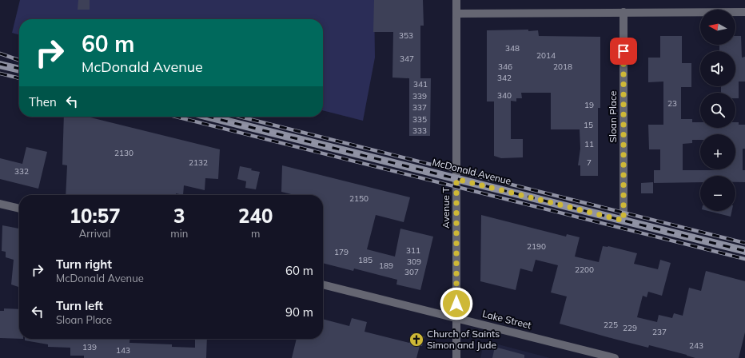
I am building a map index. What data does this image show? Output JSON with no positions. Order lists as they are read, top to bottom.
{
  "streets": {
    "main road": ["McDonald Avenue"],
    "street": ["Sloan Place", "Avenue T", "Lake Street"]
  },
  "crossings": [
    ["Sloan Place", "McDonald Avenue"],
    ["McDonald Avenue", "Avenue T"],
    ["Avenue T", "Lake Street"]
  ],
  "places": {
    "church": ["Church of Saints Simon and Jude"]
  },
  "house_numbers": [
    "353",
    "348",
    "2014",
    "347",
    "346",
    "2018",
    "342",
    "341",
    "340",
    "339",
    "23",
    "19",
    "337",
    "335",
    "15",
    "333",
    "11",
    "2130",
    "2132",
    "7",
    "332",
    "2150",
    "2190",
    "311",
    "179",
    "185",
    "309",
    "189",
    "2200",
    "307",
    "225",
    "229",
    "237",
    "243",
    "139",
    "143"
  ],
  "north": "left",
  "page": {
    "map_buttons": ["+", "−"],
    "turn": ["60 m", "McDonald Avenue"],
    "then": "Then",
    "eta": [
      "10:57",
      "Arrival",
      "3",
      "min",
      "240",
      "m"
    ],
    "list": [
      {
        "name": "Turn right",
        "note": "McDonald Avenue",
        "value": "60 m"
      },
      {
        "name": "Turn left",
        "note": "Sloan Place",
        "value": "90 m"
      }
    ]
  }
}
